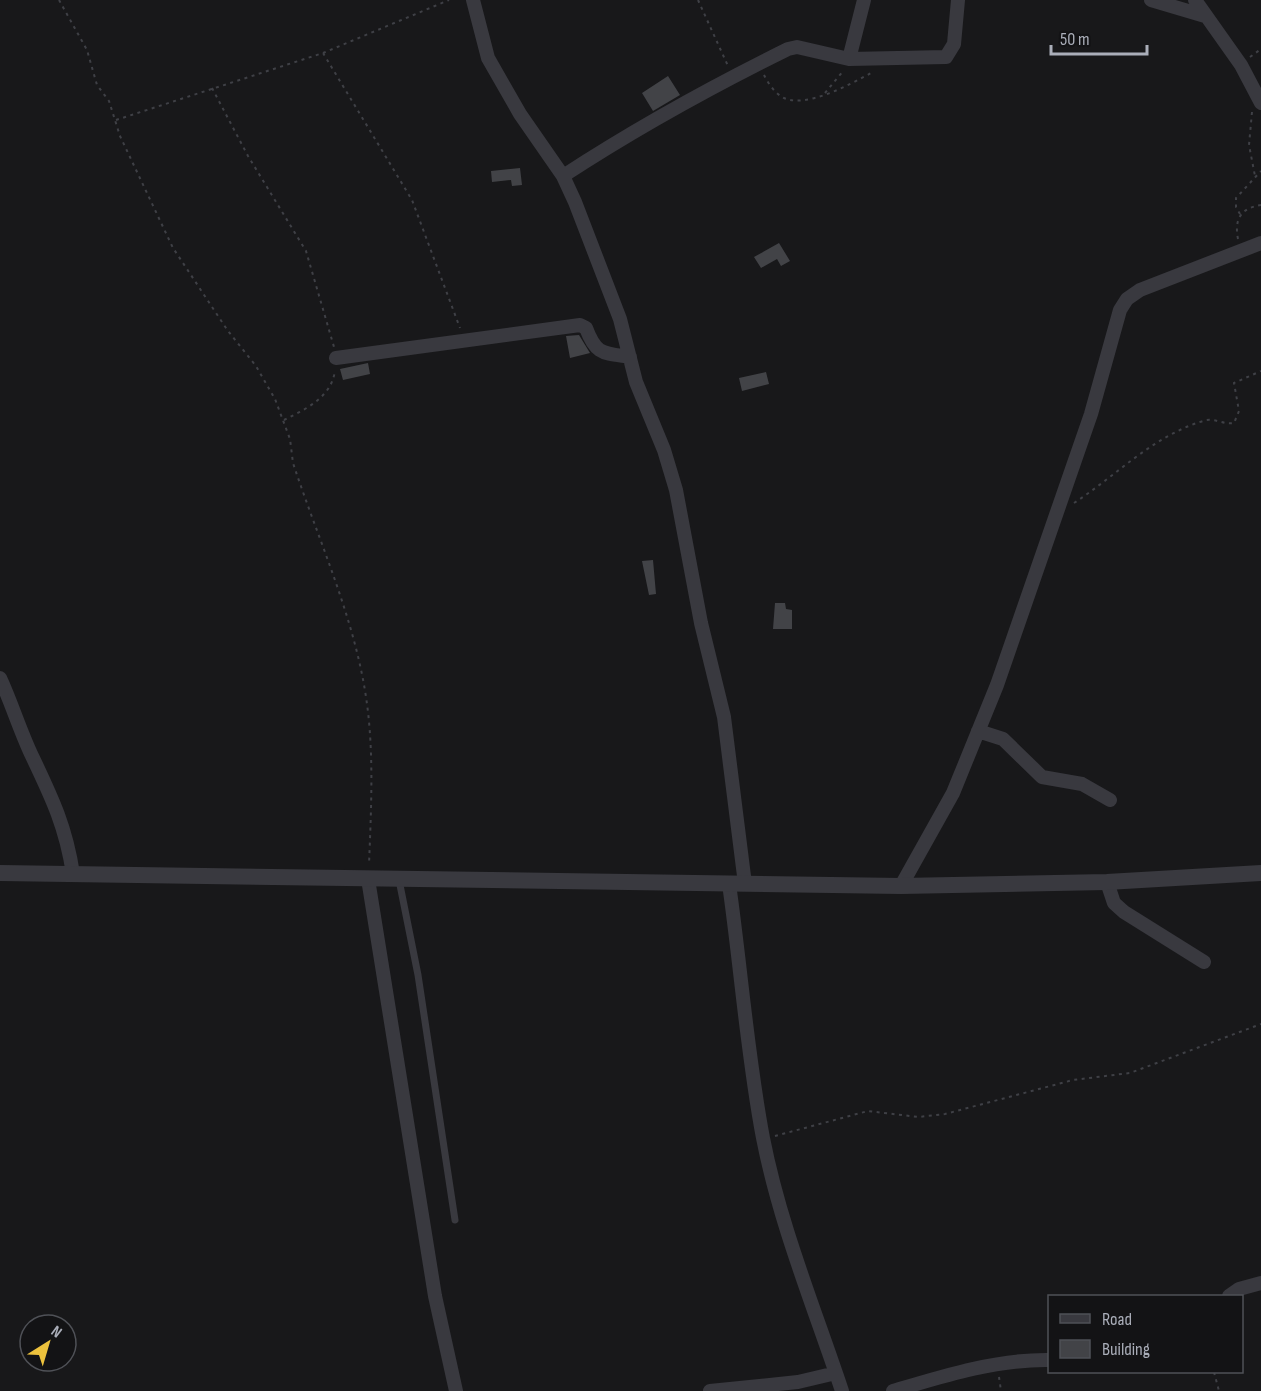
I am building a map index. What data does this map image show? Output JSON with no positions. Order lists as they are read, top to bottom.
{
  "legend": ["Road", "Building"],
  "scale_bar": "50 m",
  "north": "top right"
}
